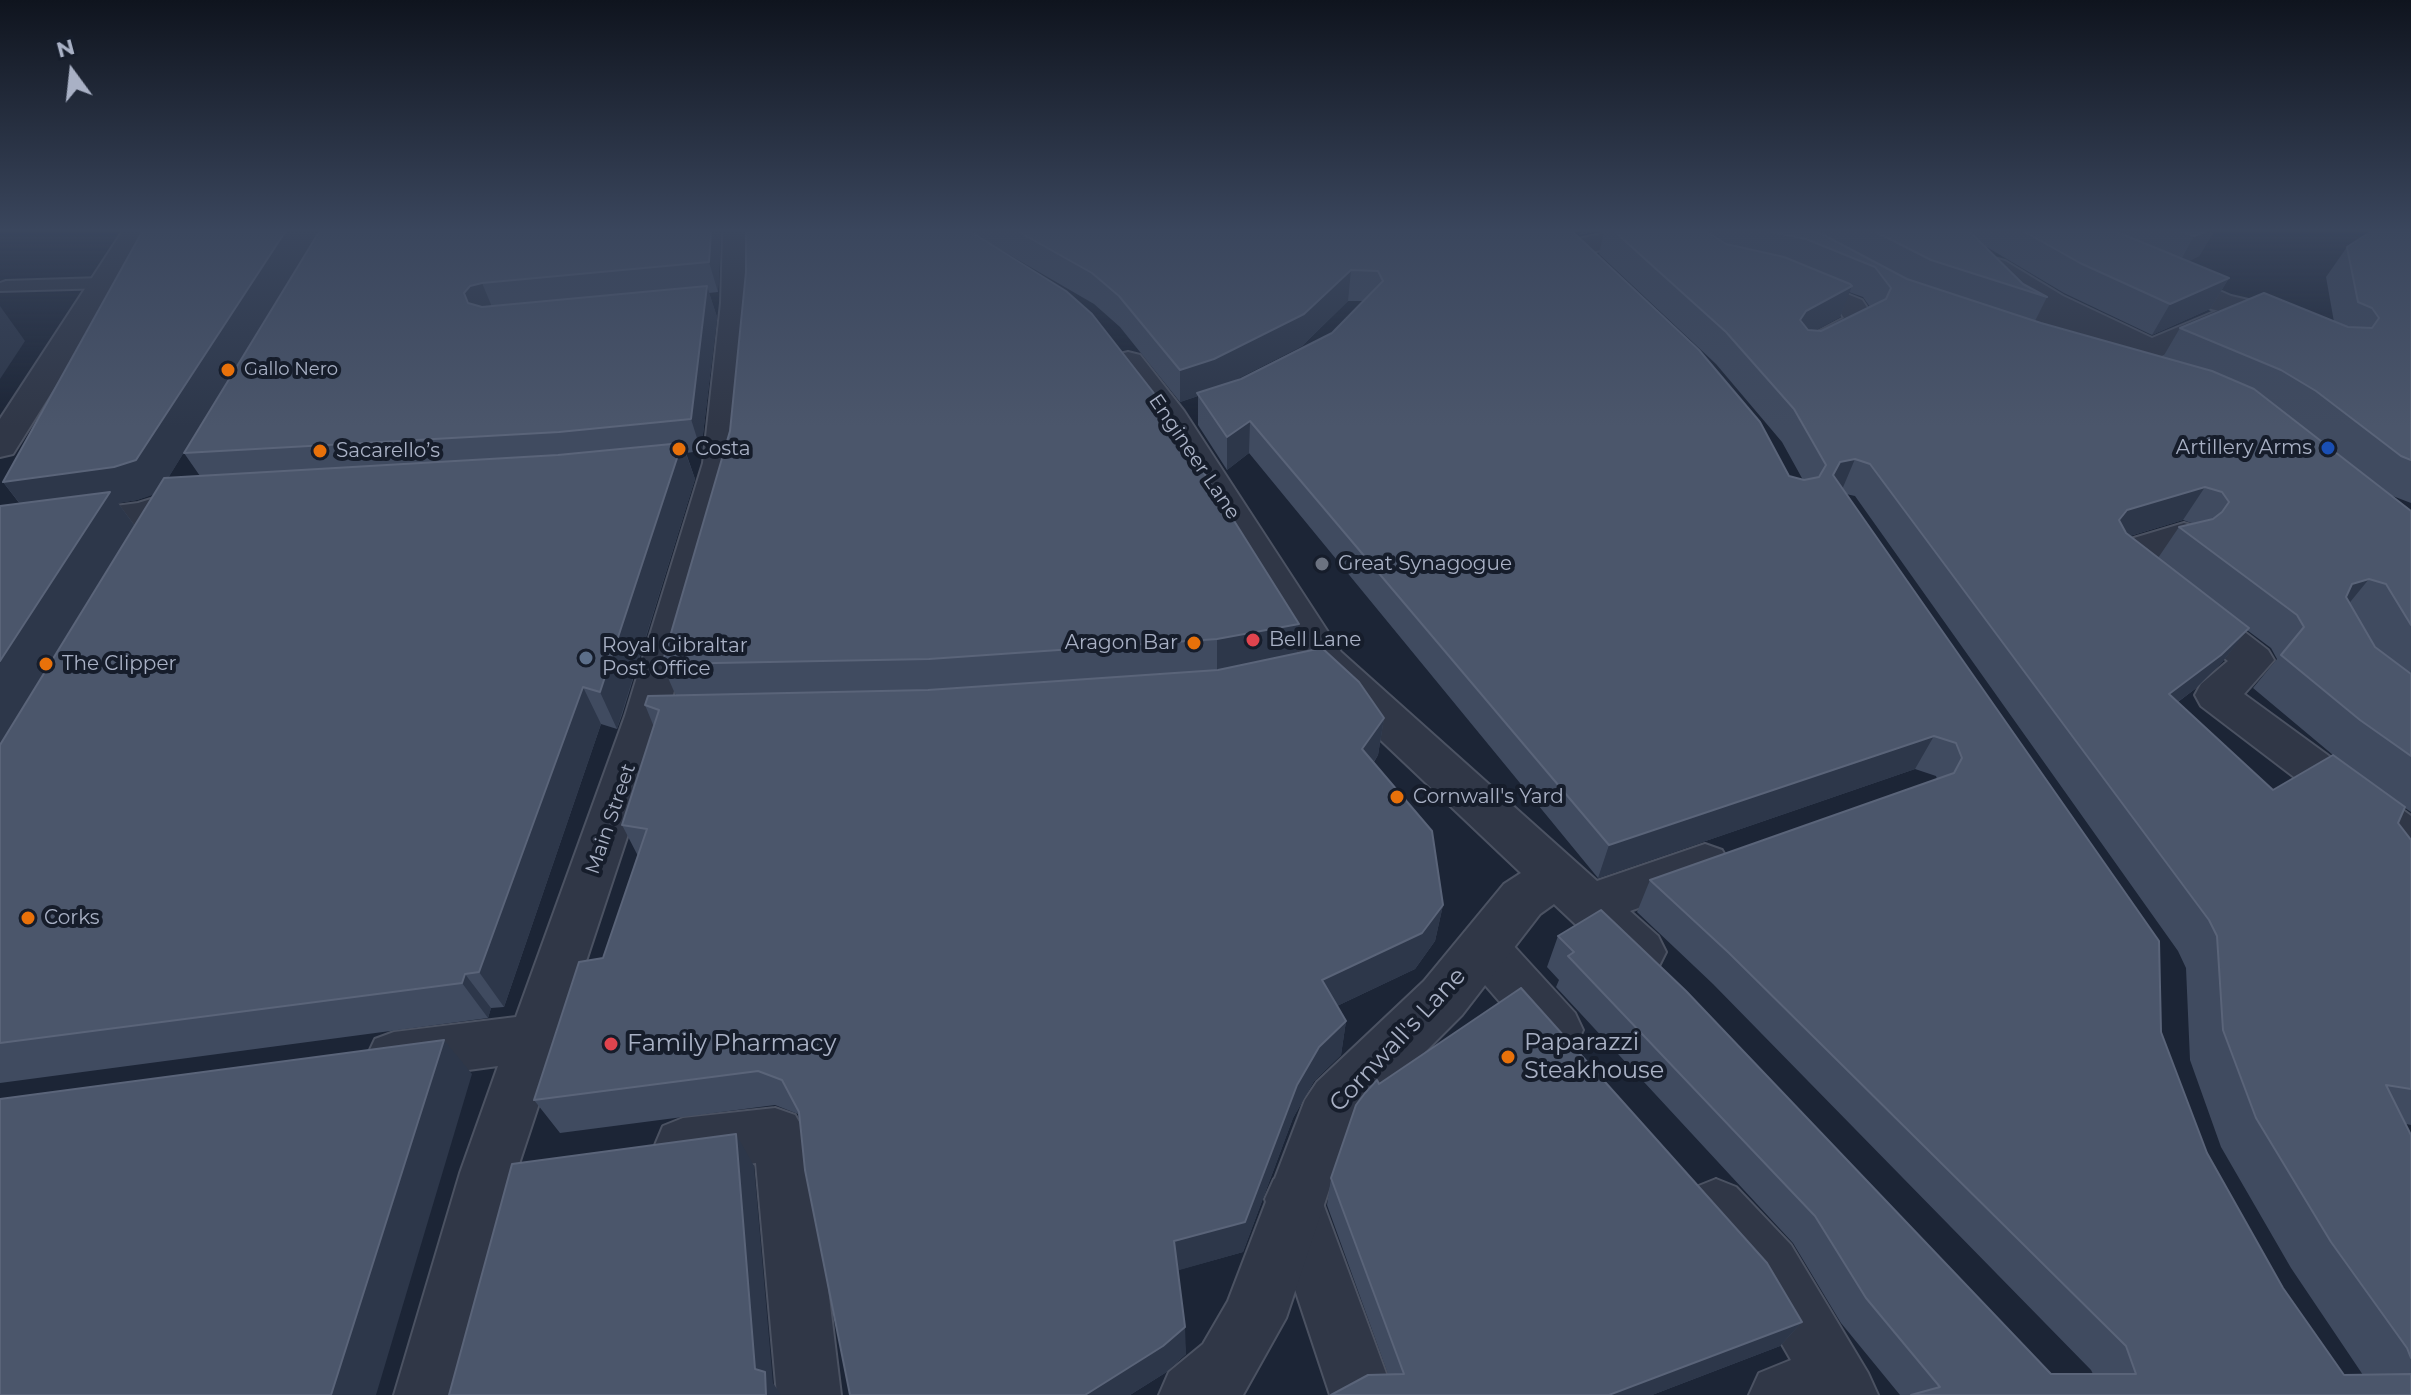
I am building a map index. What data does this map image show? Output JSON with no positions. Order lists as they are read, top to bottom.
{
  "streets": {
    "street": ["Engineer Lane", "Main Street", "Cornwall's Lane"]
  },
  "crossings": [
    ["Engineer Lane", "Cornwall's Lane"]
  ],
  "places": [
    "Gallo Nero",
    "Artillery Arms",
    "Costa",
    "Sacarello’s",
    "Great Synagogue",
    "Bell Lane",
    "Aragon Bar",
    "Royal Gibraltar Post Office",
    "The Clipper",
    "Cornwall's Yard",
    "Corks",
    "Family Pharmacy",
    "Paparazzi Steakhouse"
  ],
  "north": "top"
}
